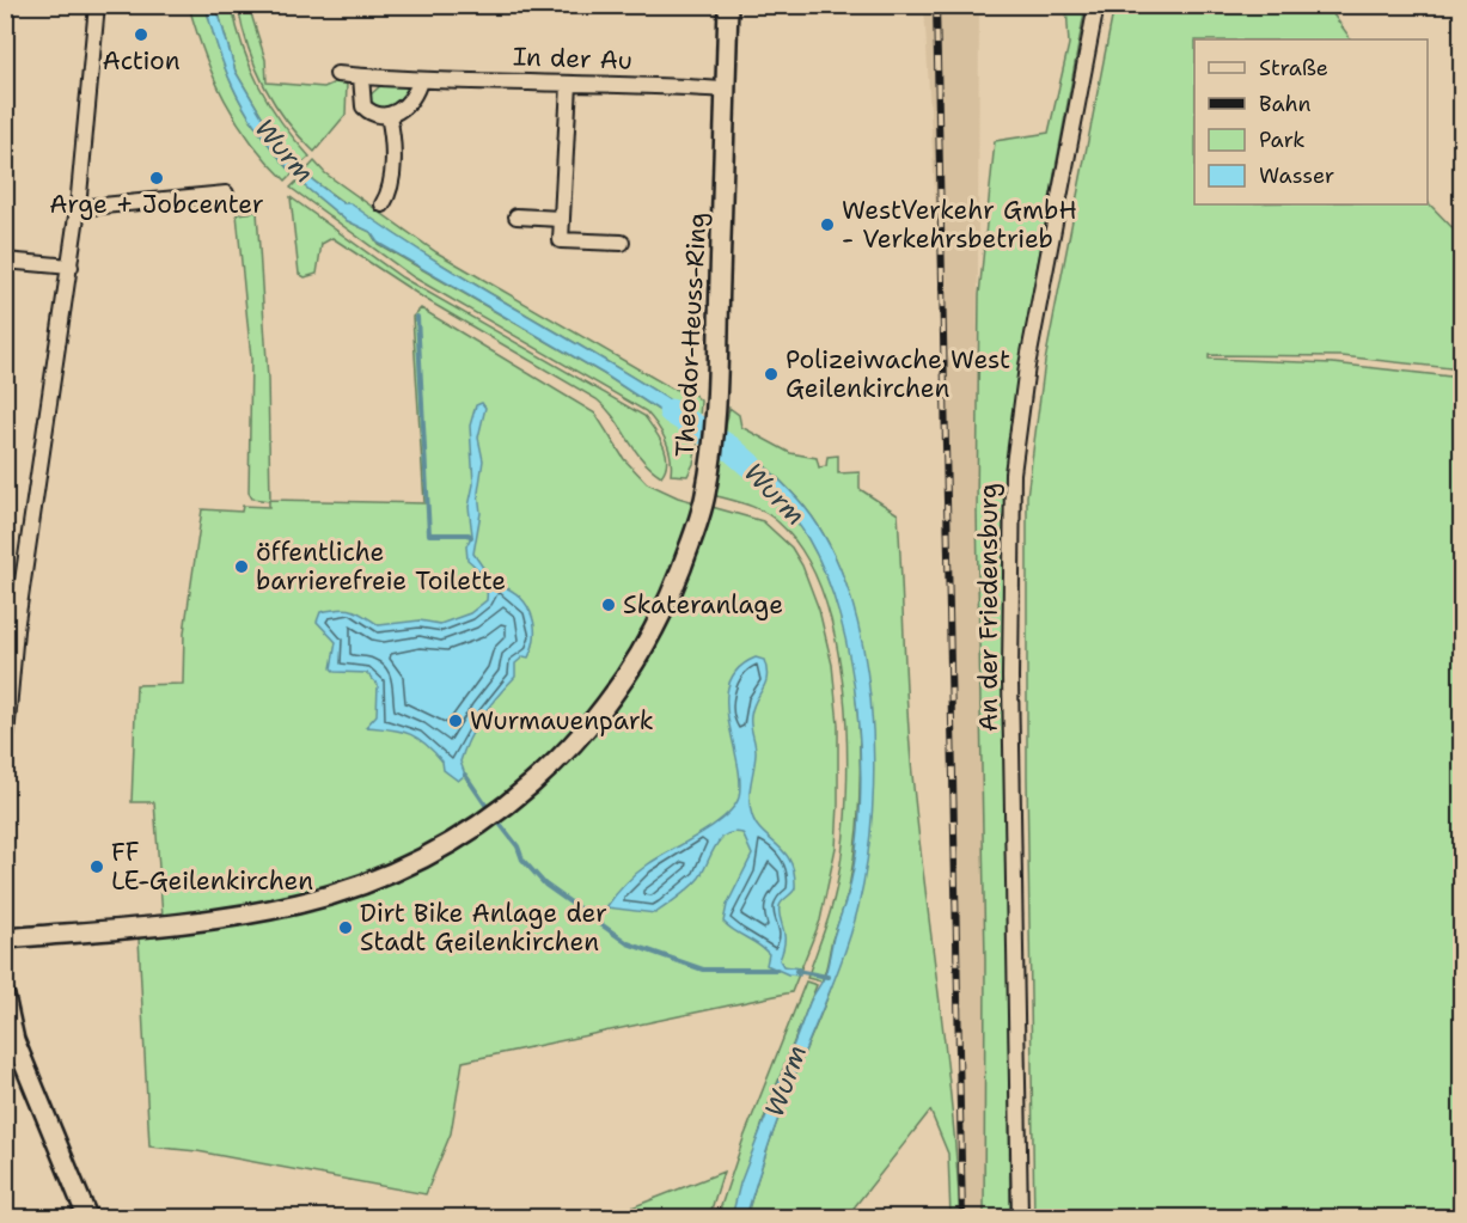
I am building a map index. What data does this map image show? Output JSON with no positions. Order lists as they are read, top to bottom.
{
  "streets": {
    "main road": ["Theodor-Heuss-Ring"],
    "street": ["In der Au", "An der Friedensburg"]
  },
  "crossings": [
    ["In der Au", "Theodor-Heuss-Ring"]
  ],
  "water": ["Wurm"],
  "places": [
    "Action",
    "Arge + Jobcenter",
    "WestVerkehr GmbH - Verkehrsbetrieb",
    "Polizeiwache West Geilenkirchen",
    "öffentliche barrierefreie Toilette",
    "Skateranlage",
    "Wurmauenpark",
    "FF LE-Geilenkirchen",
    "Dirt Bike Anlage der Stadt Geilenkirchen"
  ],
  "legend": [
    "Straße",
    "Bahn",
    "Park",
    "Wasser"
  ]
}
